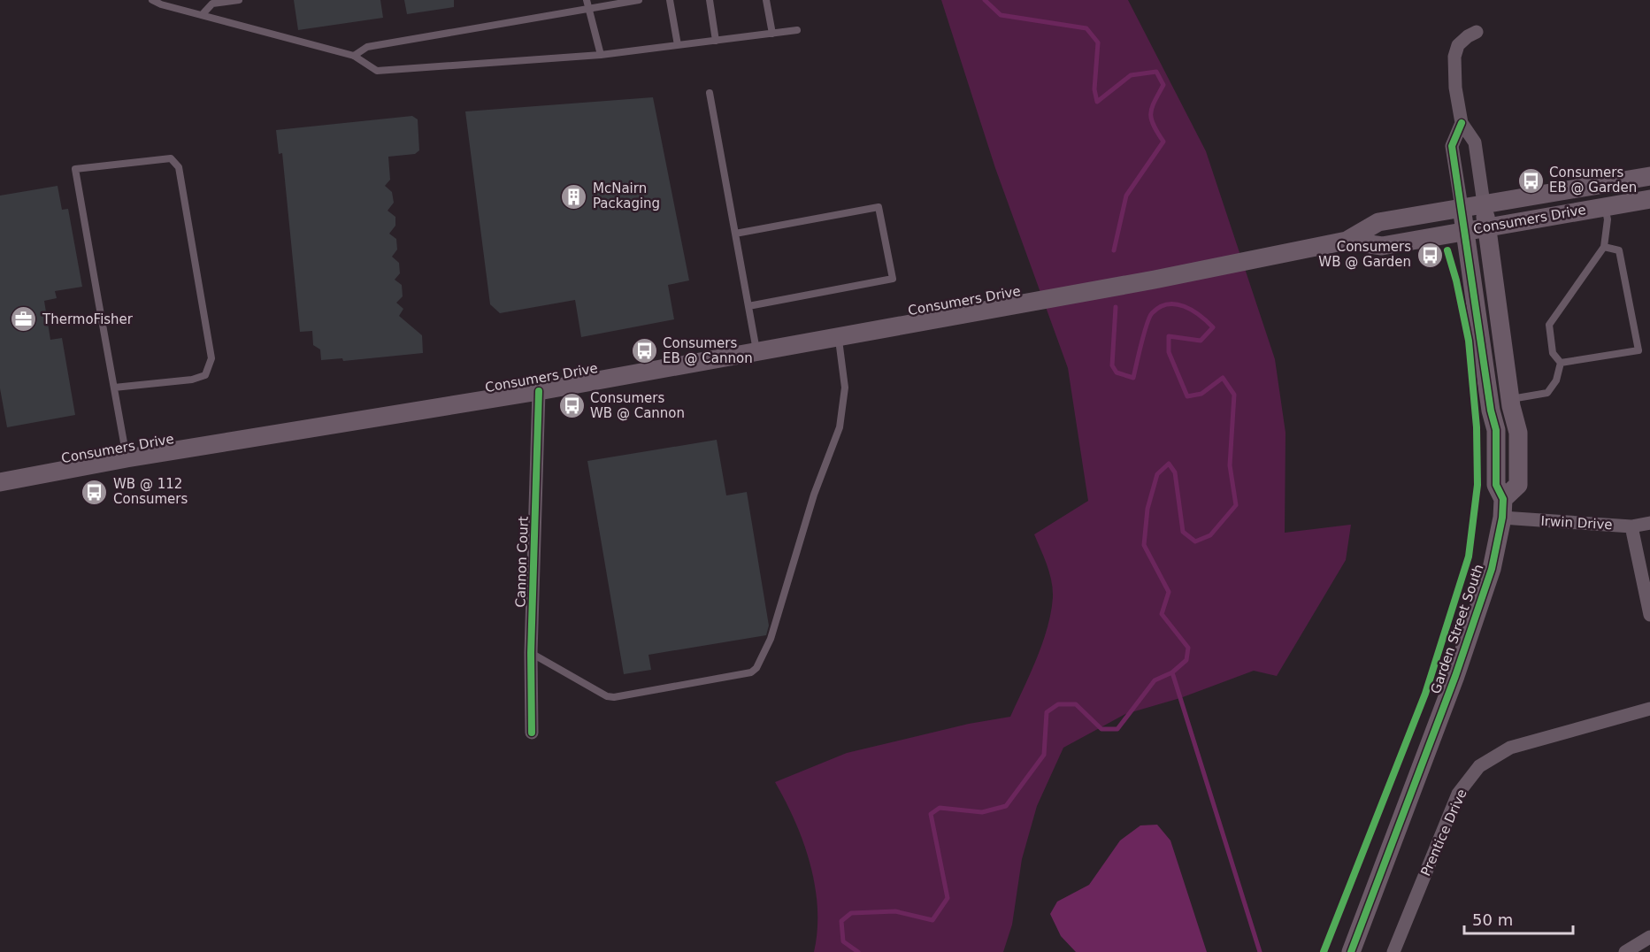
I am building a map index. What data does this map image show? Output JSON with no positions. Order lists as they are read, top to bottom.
{
  "streets": {
    "main road": ["Consumers Drive", "Garden Street South"],
    "street": ["Irwin Drive", "Cannon Court", "Prentice Drive"]
  },
  "crossings": [
    ["Consumers Drive", "Cannon Court"],
    ["Consumers Drive", "Garden Street South"],
    ["Irwin Drive", "Garden Street South"]
  ],
  "places": {
    "bus stop": [
      "Consumers EB @ Garden",
      "Consumers WB @ Garden",
      "Consumers EB @ Cannon",
      "Consumers WB @ Cannon",
      "WB @ 112 Consumers"
    ],
    "building": ["McNairn Packaging"],
    "office": ["ThermoFisher"]
  },
  "scale_bar": "50 m"
}
